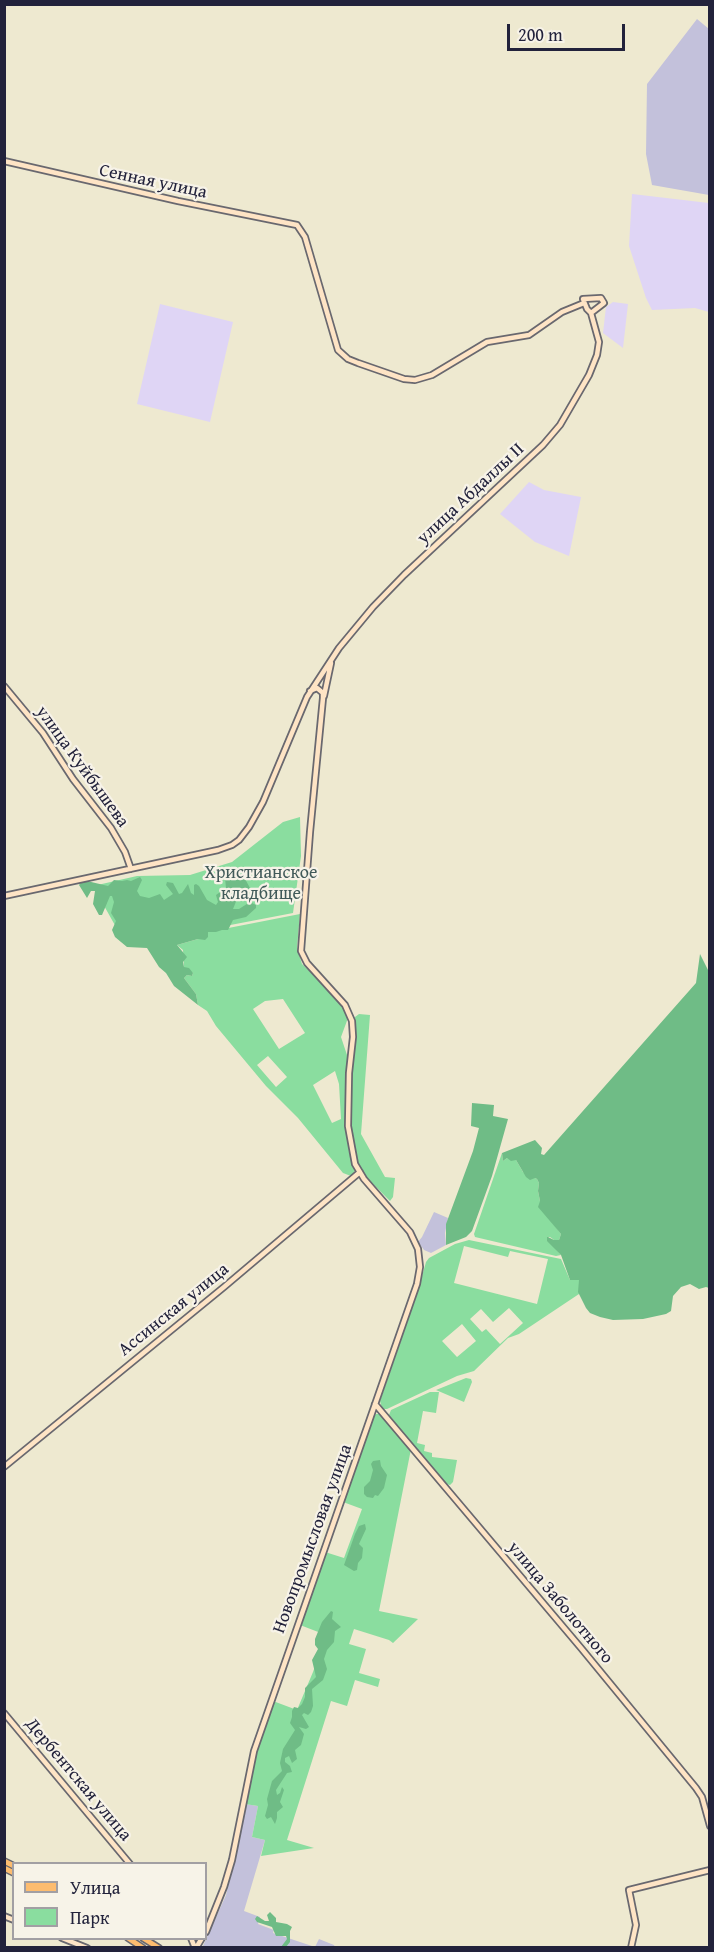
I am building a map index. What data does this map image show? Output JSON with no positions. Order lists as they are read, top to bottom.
{
  "streets": {
    "street": [
      "Сенная улица",
      "улица Абдаллы II",
      "улица Куйбышева",
      "Ассинская улица",
      "Новопромысловая улица",
      "улица Заболотного",
      "Дербентская улица"
    ]
  },
  "crossings": [
    ["Сенная улица", "улица Абдаллы II"],
    ["улица Абдаллы II", "улица Куйбышева"],
    ["Ассинская улица", "Новопромысловая улица"],
    ["Новопромысловая улица", "улица Заболотного"]
  ],
  "parks": ["Христианское кладбище"],
  "legend": ["Улица", "Парк"],
  "scale_bar": "200 m"
}
